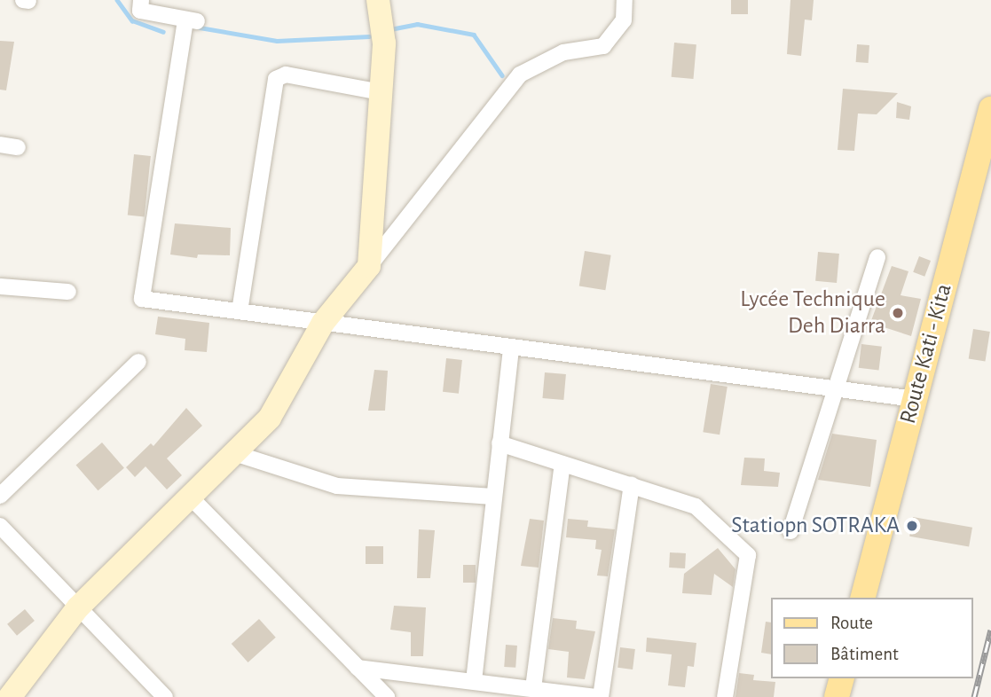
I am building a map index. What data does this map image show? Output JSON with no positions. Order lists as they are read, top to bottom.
{
  "streets": {
    "main road": ["Route Kati - Kita"]
  },
  "places": ["Lycée Technique Deh Diarra", "Statiopn SOTRAKA"],
  "legend": ["Route", "Bâtiment"]
}
